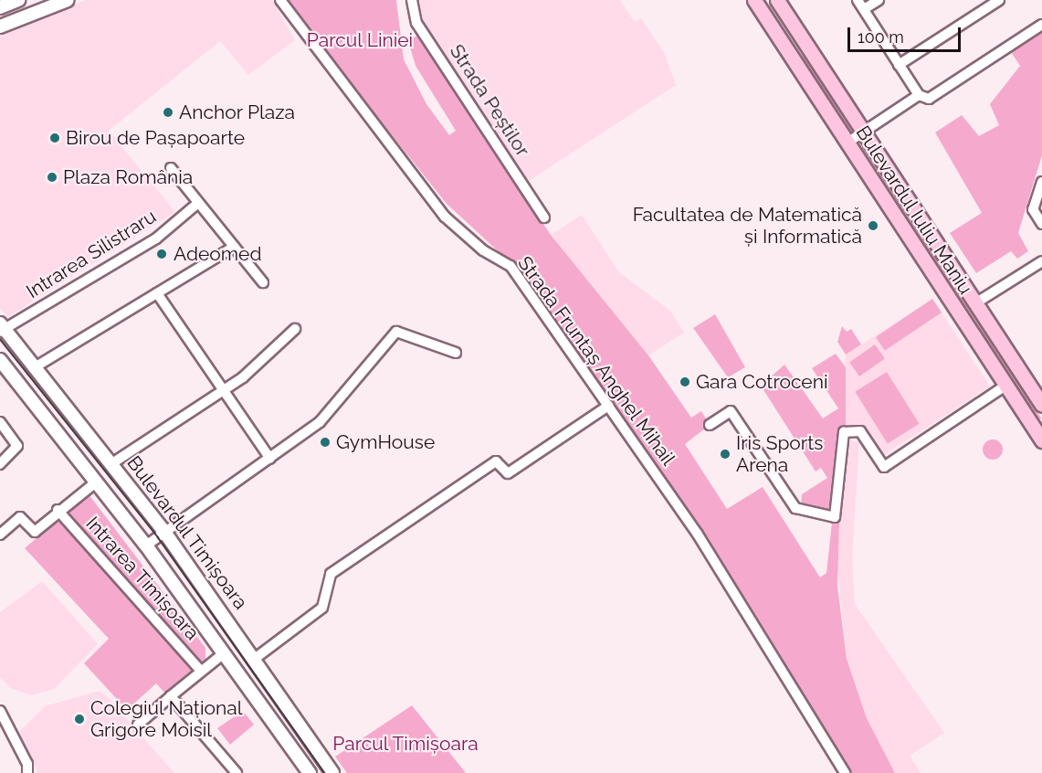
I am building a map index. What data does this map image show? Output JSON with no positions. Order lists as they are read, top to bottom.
{
  "streets": {
    "main road": ["Bulevardul Iuliu Maniu", "Bulevardul Timișoara"],
    "street": [
      "Strada Peștilor",
      "Intrarea Silistraru",
      "Strada Fruntaș Anghel Mihail",
      "Intrarea Timișoara"
    ]
  },
  "crossings": [
    ["Intrarea Silistraru", "Bulevardul Timișoara"]
  ],
  "parks": ["Parcul Liniei", "Parcul Timișoara"],
  "places": [
    "Anchor Plaza",
    "Birou de Pașapoarte",
    "Plaza România",
    "Facultatea de Matematică și Informatică",
    "Adeomed",
    "Gara Cotroceni",
    "GymHouse",
    "Iris Sports Arena",
    "Colegiul Național Grigore Moisil"
  ],
  "scale_bar": "100 m"
}
